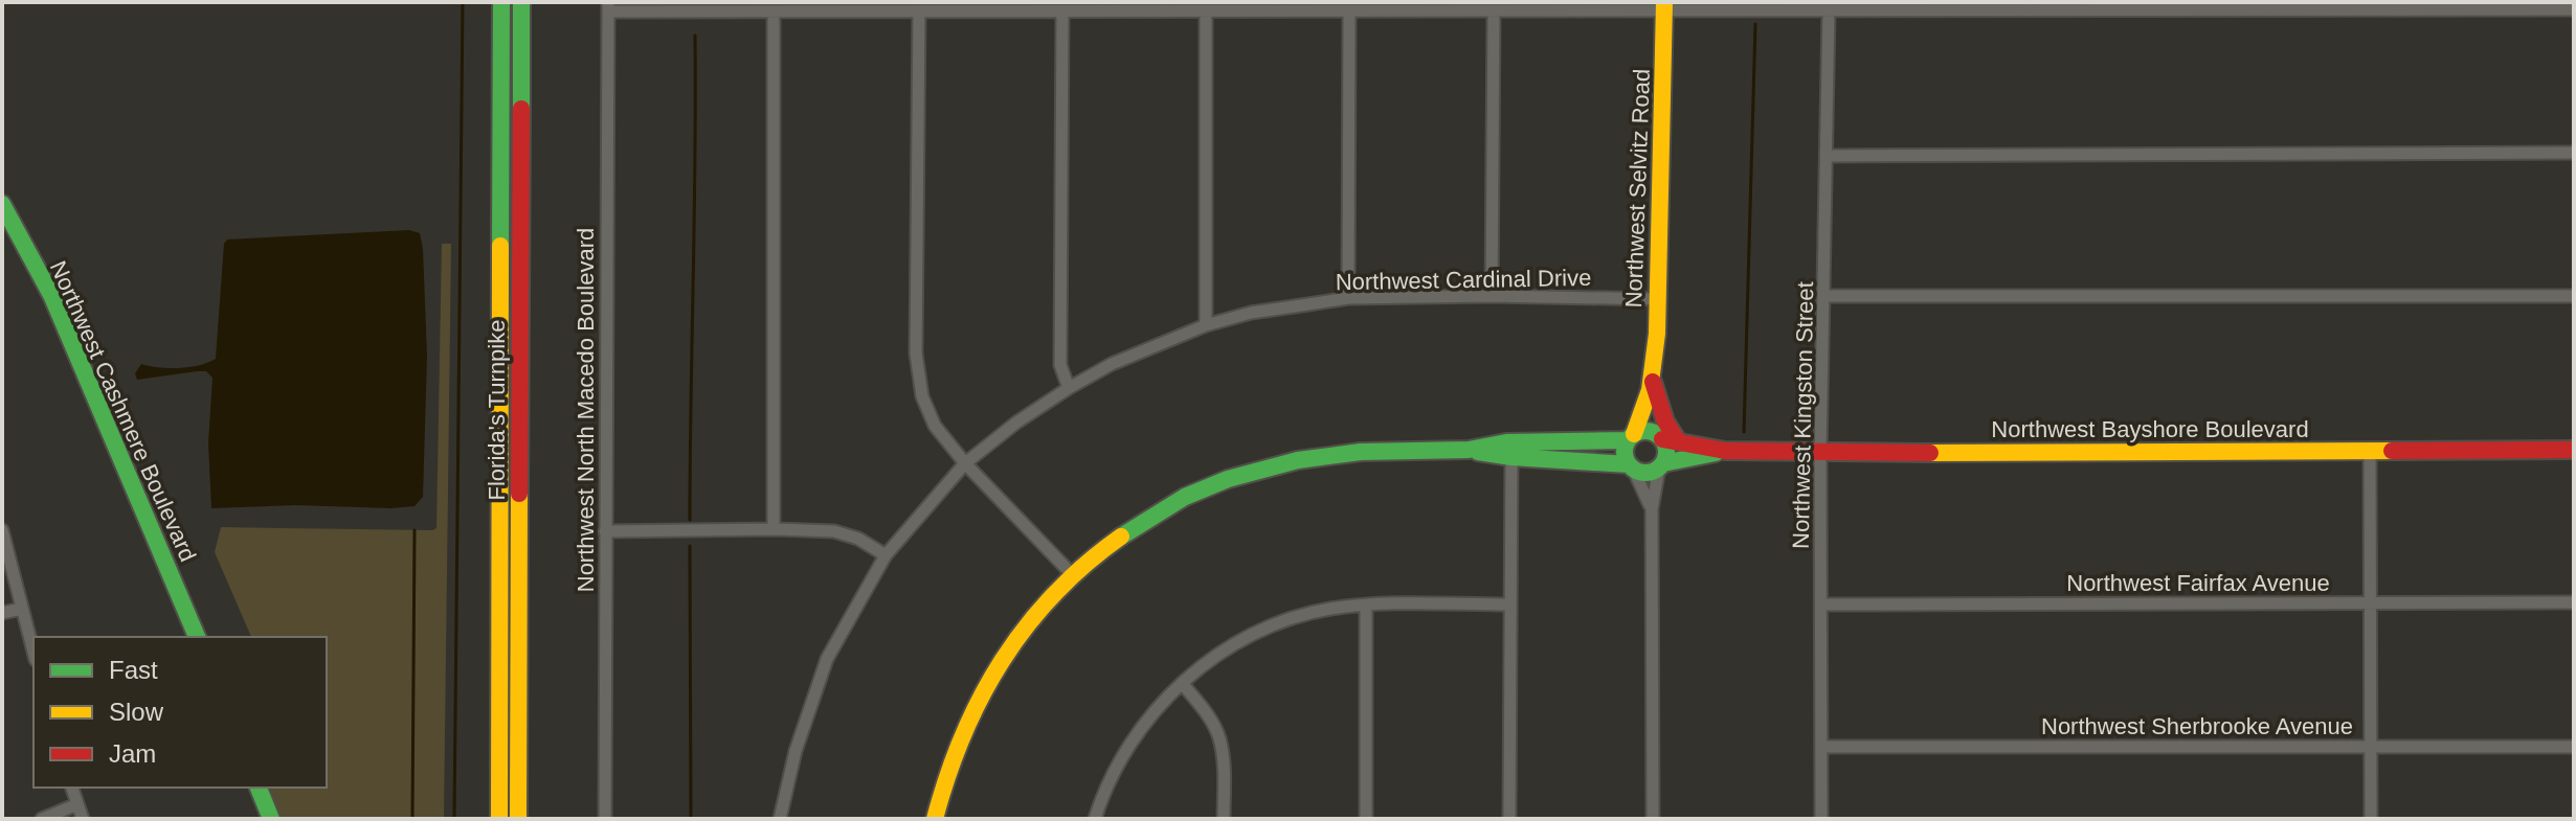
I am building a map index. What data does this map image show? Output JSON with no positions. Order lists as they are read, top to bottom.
{
  "streets": {
    "main road": [
      "Northwest Selvitz Road",
      "Florida's Turnpike",
      "Northwest Cashmere Boulevard",
      "Northwest Bayshore Boulevard"
    ],
    "street": [
      "Northwest Cardinal Drive",
      "Northwest North Macedo Boulevard",
      "Northwest Kingston Street",
      "Northwest Fairfax Avenue",
      "Northwest Sherbrooke Avenue"
    ]
  },
  "crossings": [
    ["Northwest Selvitz Road", "Northwest Cardinal Drive"],
    ["Northwest Selvitz Road", "Northwest Bayshore Boulevard"],
    ["Northwest Kingston Street", "Northwest Bayshore Boulevard"],
    ["Northwest Kingston Street", "Northwest Fairfax Avenue"],
    ["Northwest Kingston Street", "Northwest Sherbrooke Avenue"]
  ],
  "legend": ["Fast", "Slow", "Jam"]
}
